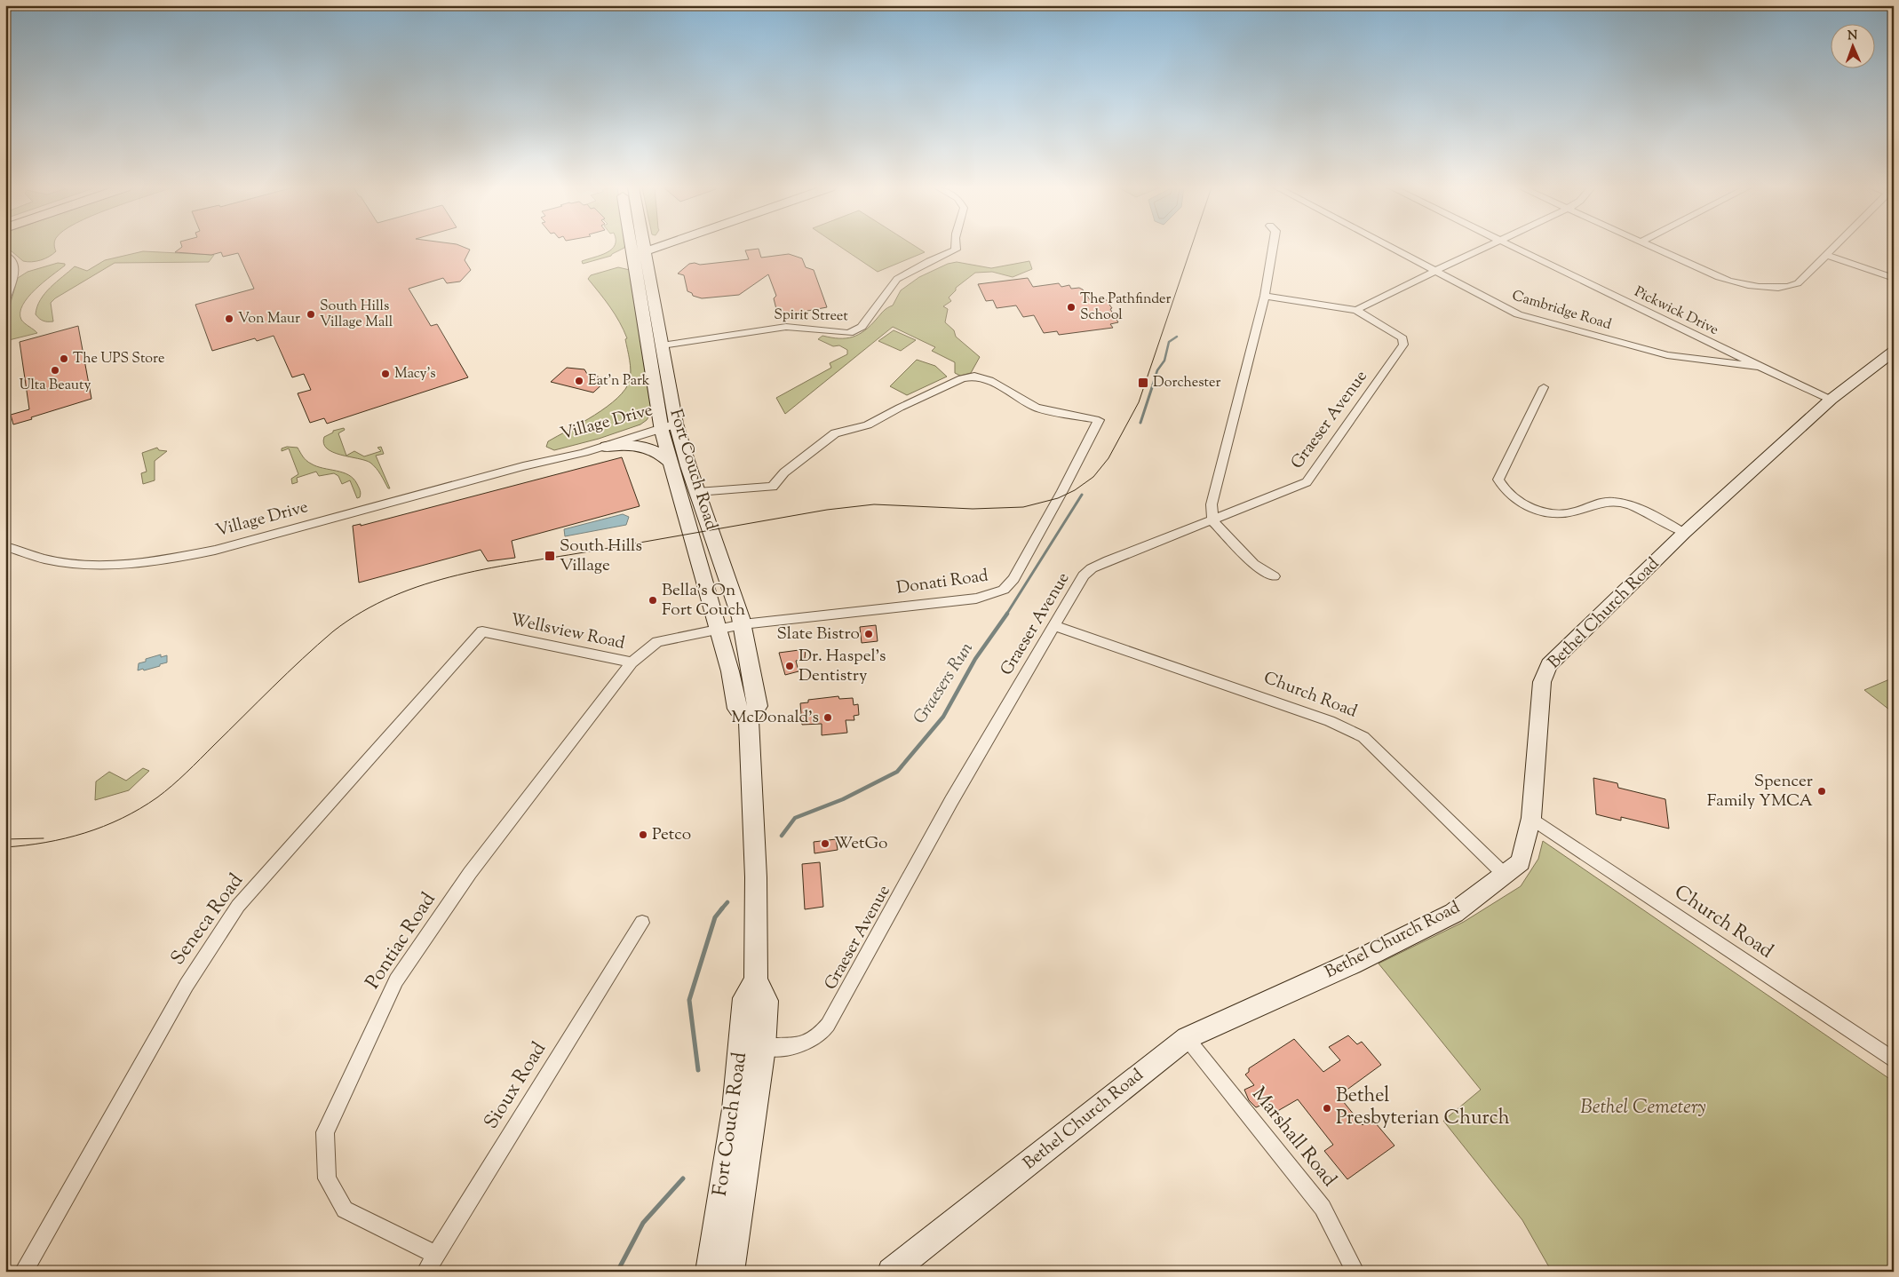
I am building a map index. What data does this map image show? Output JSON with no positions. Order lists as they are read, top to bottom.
{
  "streets": {
    "street": [
      "Cambridge Road",
      "Pickwick Drive",
      "Spirit Street",
      "Graeser Avenue",
      "Village Drive",
      "Fort Couch Road",
      "Donati Road",
      "Bethel Church Road",
      "Wellsview Road",
      "Church Road",
      "Seneca Road",
      "Pontiac Road",
      "Sioux Road",
      "Marshall Road"
    ]
  },
  "crossings": [
    ["Cambridge Road", "Pickwick Drive"],
    ["Pickwick Drive", "Bethel Church Road"],
    ["Spirit Street", "Fort Couch Road"],
    ["Graeser Avenue", "Fort Couch Road"],
    ["Graeser Avenue", "Church Road"],
    ["Village Drive", "Fort Couch Road"],
    ["Fort Couch Road", "Donati Road"],
    ["Fort Couch Road", "Wellsview Road"],
    ["Donati Road", "Wellsview Road"],
    ["Bethel Church Road", "Church Road"],
    ["Bethel Church Road", "Marshall Road"],
    ["Wellsview Road", "Seneca Road"],
    ["Wellsview Road", "Pontiac Road"],
    ["Pontiac Road", "Sioux Road"]
  ],
  "water": ["Graesers Run"],
  "parks": ["Bethel Cemetery"],
  "places": {
    "other": [
      "The Pathfinder School",
      "South Hills Village Mall",
      "Von Maur",
      "The UPS Store",
      "Ulta Beauty",
      "Macy's",
      "Eat'n Park",
      "Bella's On Fort Couch",
      "Slate Bistro",
      "Dr. Haspel's Dentistry",
      "McDonald's",
      "Spencer Family YMCA",
      "Petco",
      "WetGo",
      "Bethel Presbyterian Church"
    ],
    "transit": ["Dorchester", "South Hills Village"]
  },
  "north": "top"
}
